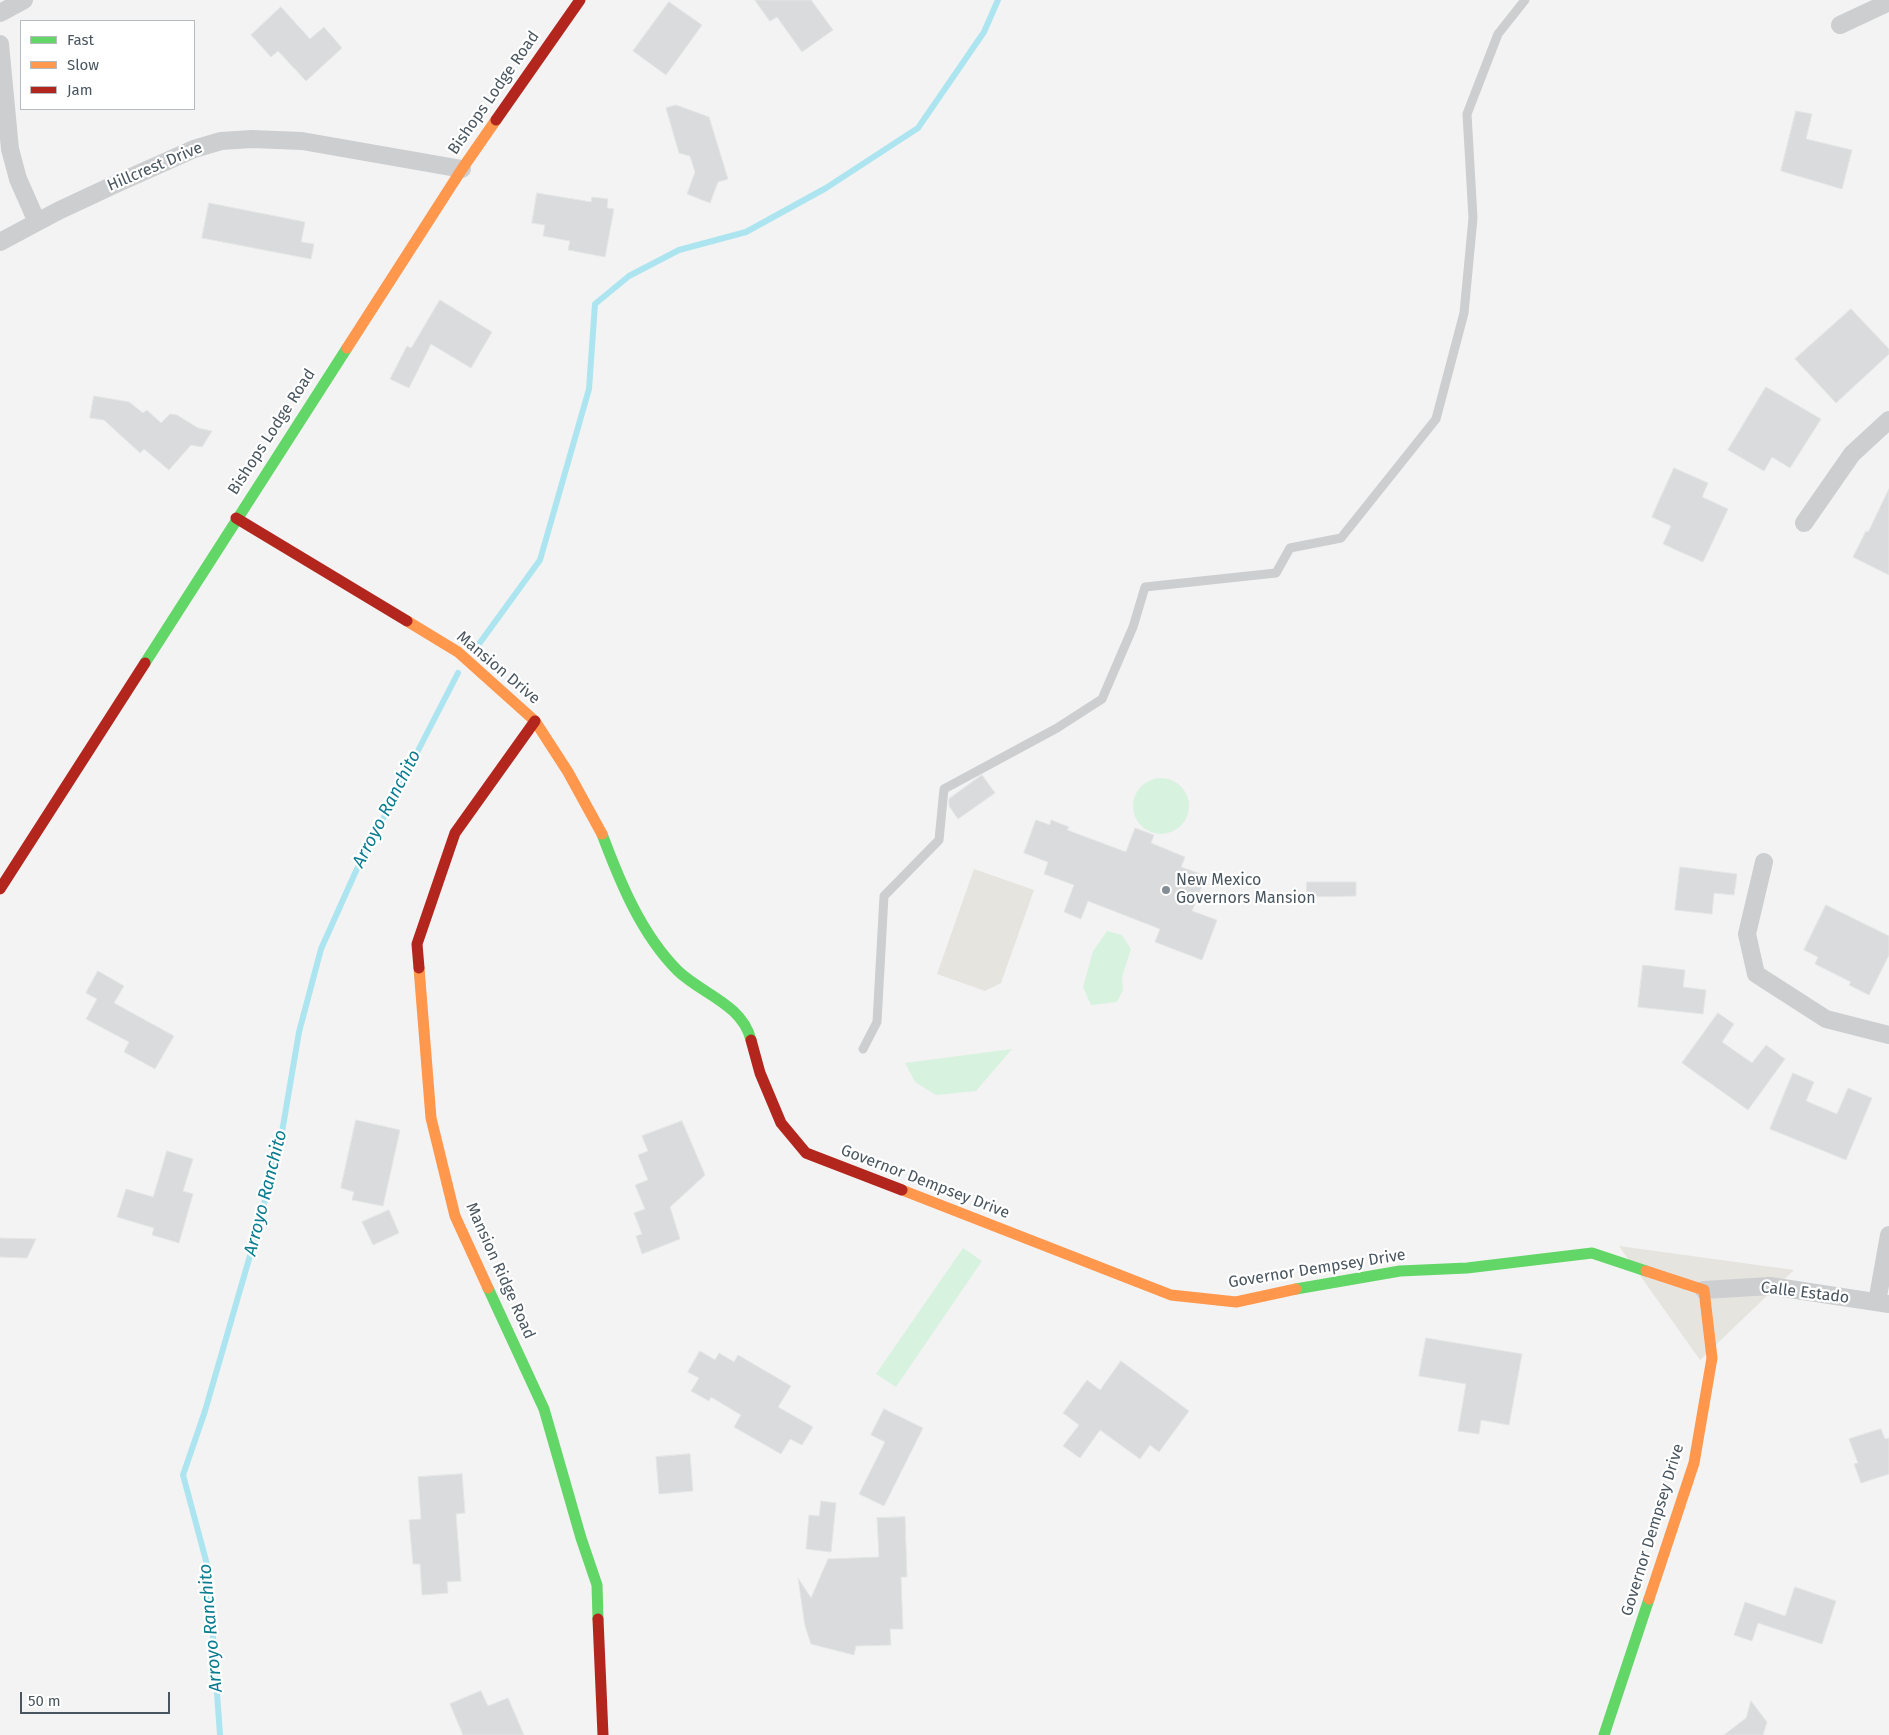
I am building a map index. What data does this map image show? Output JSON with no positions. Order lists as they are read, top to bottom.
{
  "streets": {
    "street": [
      "Bishops Lodge Road",
      "Hillcrest Drive",
      "Mansion Drive",
      "Governor Dempsey Drive",
      "Mansion Ridge Road",
      "Calle Estado"
    ]
  },
  "crossings": [
    ["Bishops Lodge Road", "Hillcrest Drive"],
    ["Bishops Lodge Road", "Mansion Drive"],
    ["Mansion Drive", "Governor Dempsey Drive"],
    ["Mansion Drive", "Mansion Ridge Road"],
    ["Governor Dempsey Drive", "Calle Estado"]
  ],
  "water": ["Arroyo Ranchito"],
  "places": ["New Mexico Governors Mansion"],
  "legend": ["Fast", "Slow", "Jam"],
  "scale_bar": "50 m"
}
